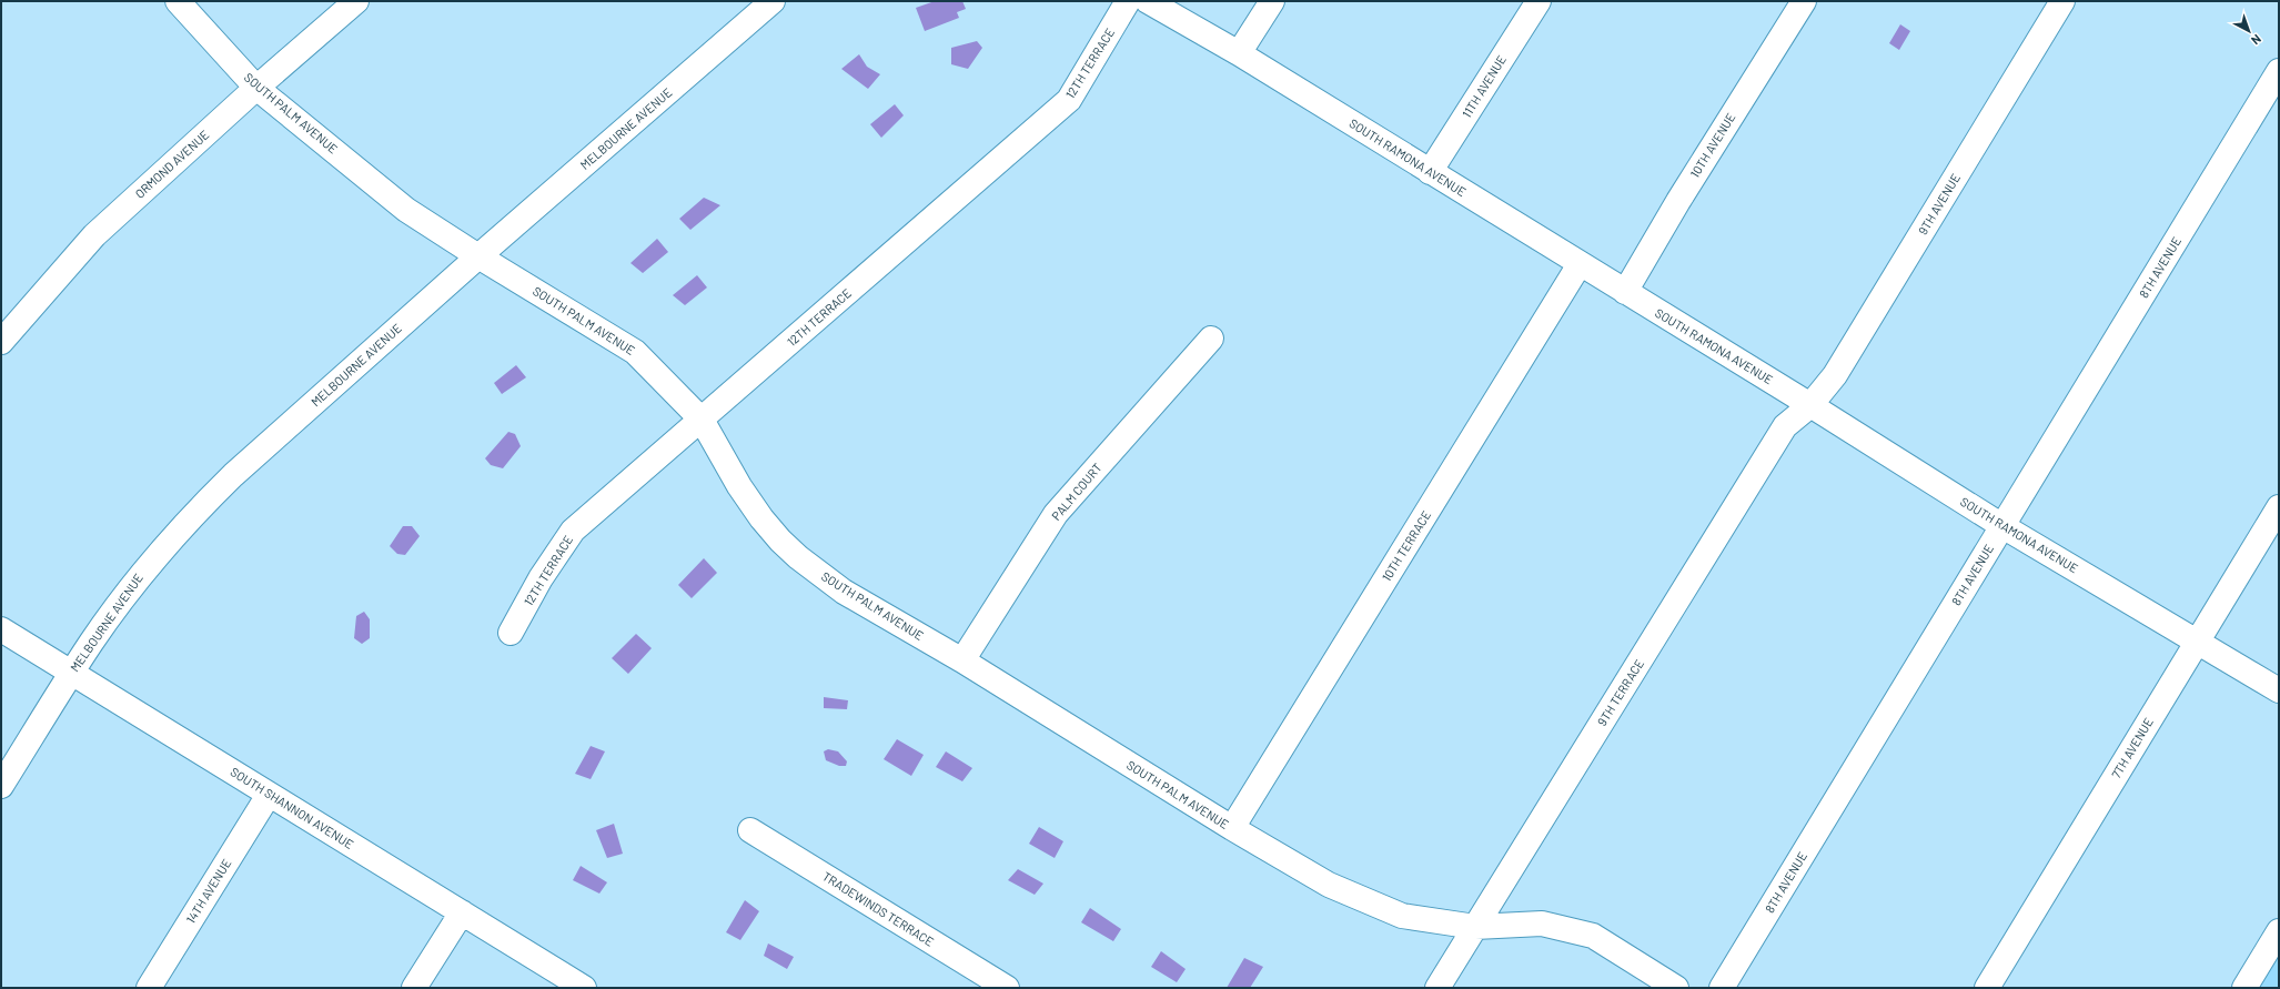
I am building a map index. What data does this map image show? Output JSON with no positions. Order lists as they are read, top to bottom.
{
  "streets": {
    "street": [
      "12TH TERRACE",
      "11TH AVENUE",
      "SOUTH PALM AVENUE",
      "MELBOURNE AVENUE",
      "10TH AVENUE",
      "SOUTH RAMONA AVENUE",
      "ORMOND AVENUE",
      "9TH AVENUE",
      "8TH AVENUE",
      "PALM COURT",
      "10TH TERRACE",
      "9TH TERRACE",
      "7TH AVENUE",
      "SOUTH SHANNON AVENUE",
      "14TH AVENUE",
      "TRADEWINDS TERRACE"
    ]
  },
  "crossings": [
    ["12TH TERRACE", "SOUTH PALM AVENUE"],
    ["11TH AVENUE", "SOUTH RAMONA AVENUE"],
    ["SOUTH PALM AVENUE", "MELBOURNE AVENUE"],
    ["SOUTH PALM AVENUE", "ORMOND AVENUE"],
    ["SOUTH PALM AVENUE", "PALM COURT"],
    ["SOUTH PALM AVENUE", "10TH TERRACE"],
    ["SOUTH PALM AVENUE", "9TH TERRACE"],
    ["MELBOURNE AVENUE", "SOUTH SHANNON AVENUE"],
    ["10TH AVENUE", "SOUTH RAMONA AVENUE"],
    ["SOUTH RAMONA AVENUE", "9TH AVENUE"],
    ["SOUTH RAMONA AVENUE", "8TH AVENUE"],
    ["SOUTH RAMONA AVENUE", "10TH TERRACE"],
    ["SOUTH RAMONA AVENUE", "9TH TERRACE"],
    ["SOUTH RAMONA AVENUE", "7TH AVENUE"],
    ["9TH AVENUE", "9TH TERRACE"],
    ["SOUTH SHANNON AVENUE", "14TH AVENUE"]
  ],
  "north": "bottom right"
}
